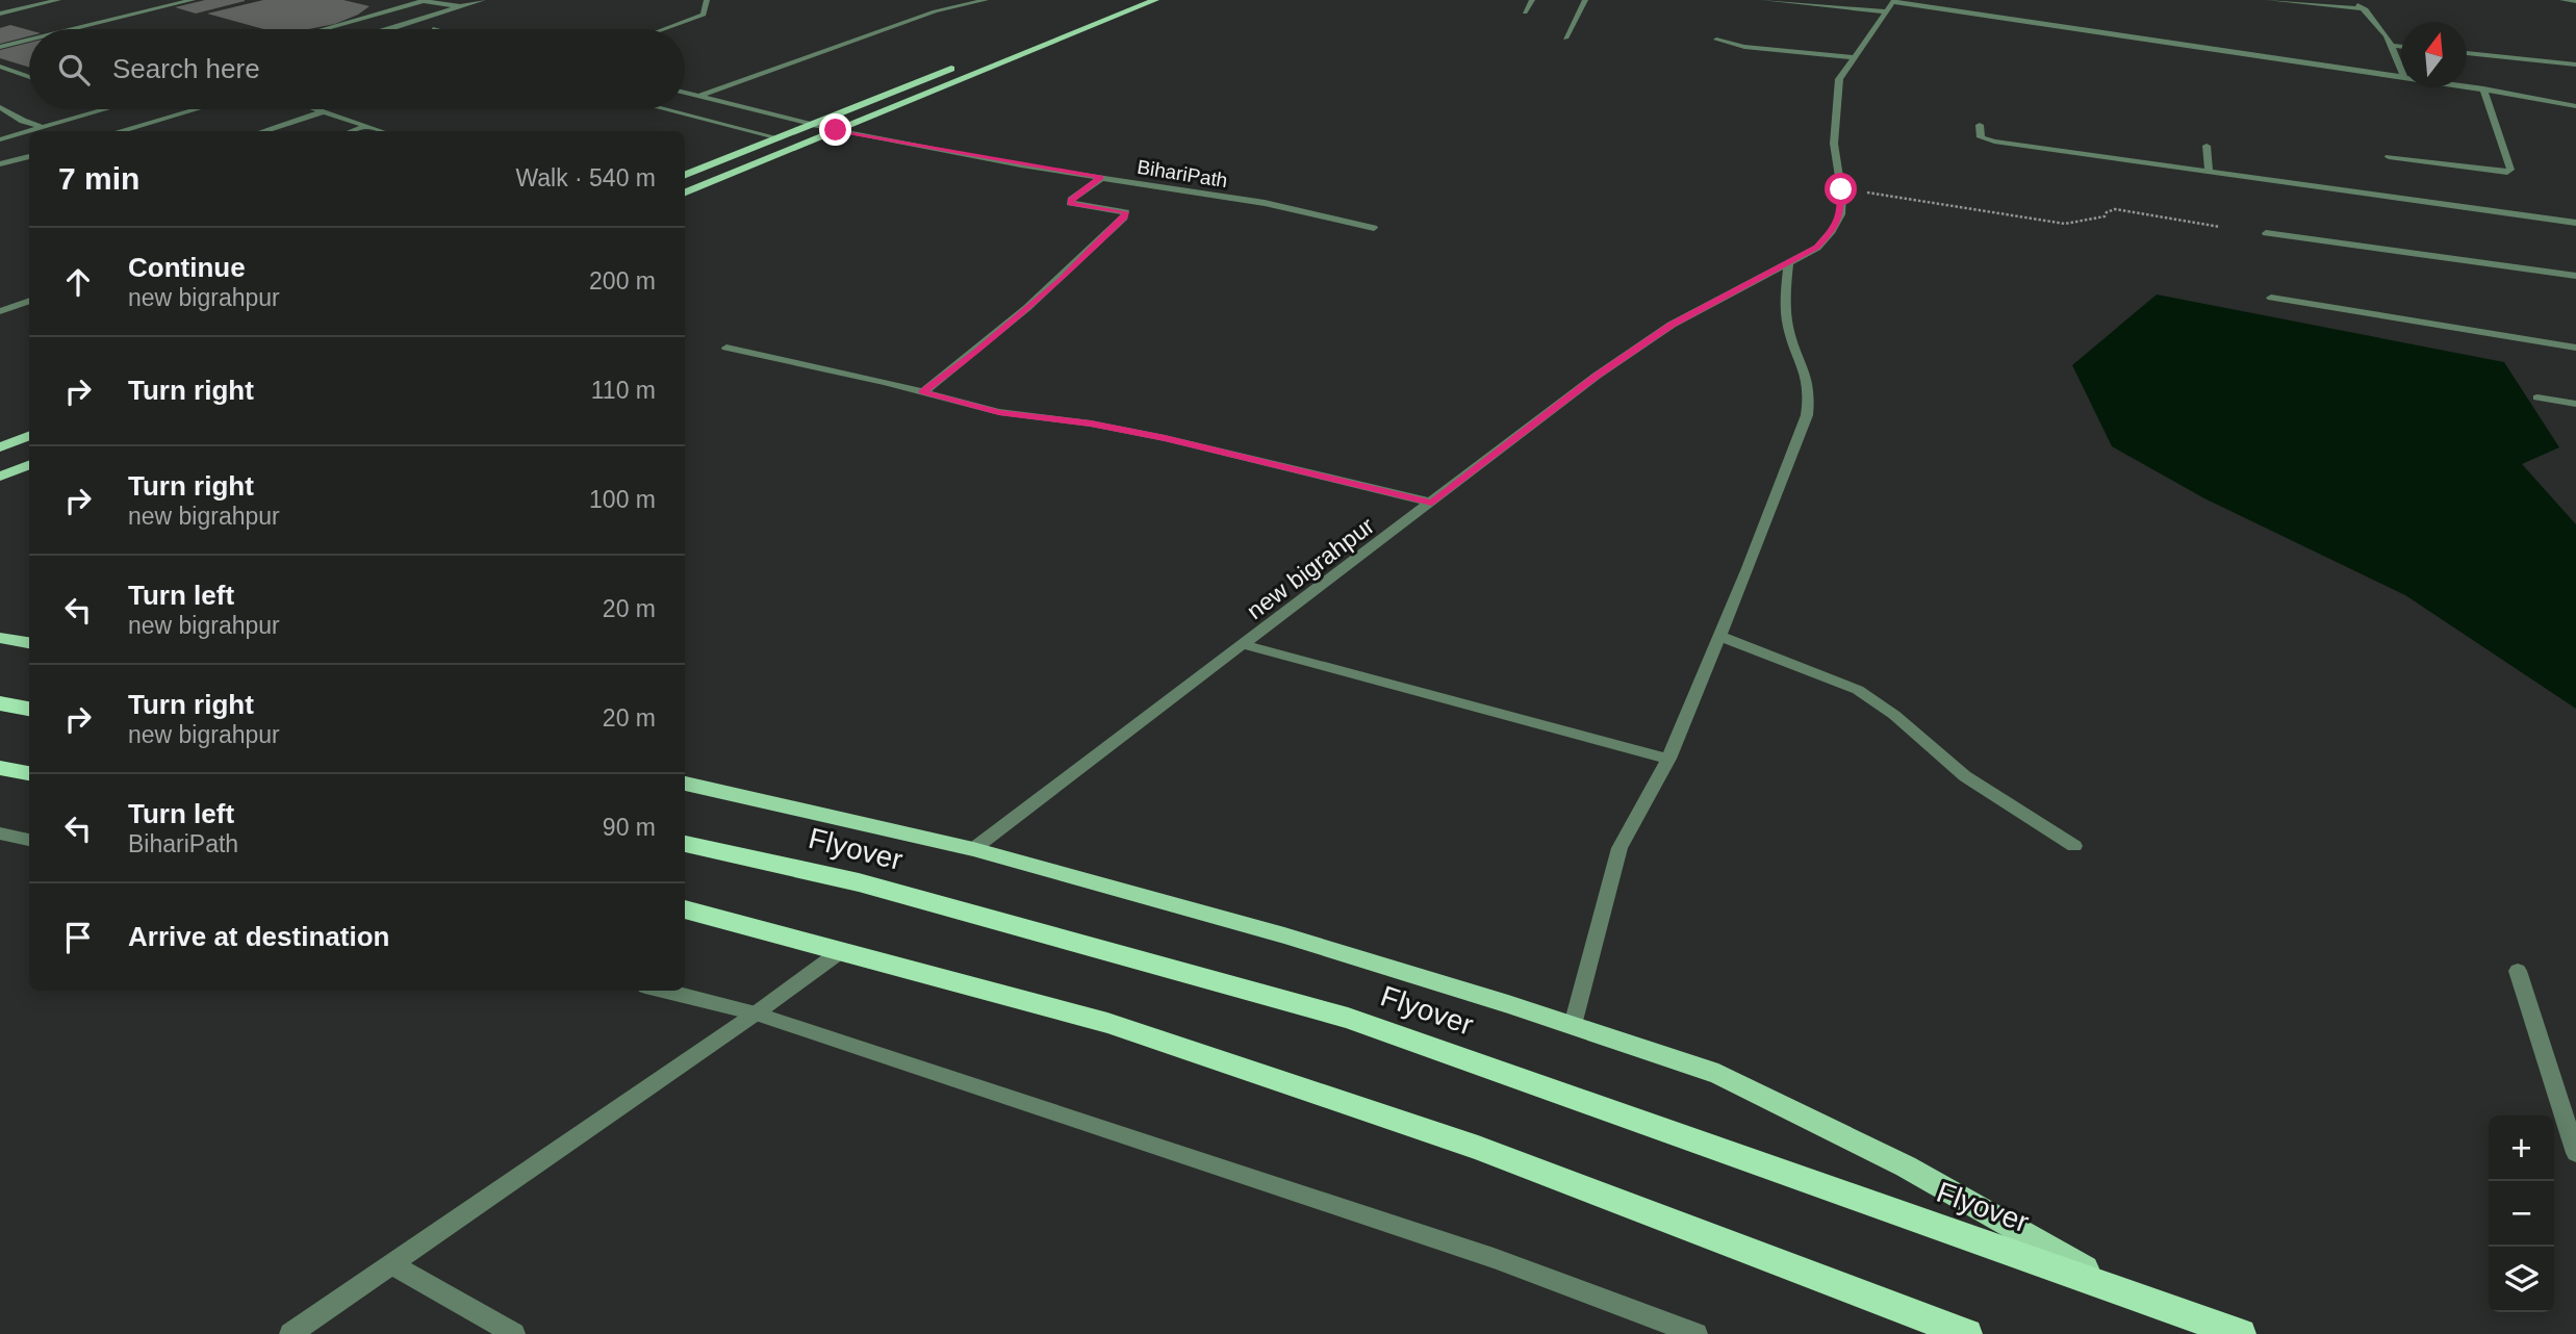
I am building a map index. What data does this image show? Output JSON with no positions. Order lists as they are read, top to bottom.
{
  "streets": {
    "highway": ["Flyover"],
    "street": ["BihariPath", "new bigrahpur"]
  },
  "north": "top",
  "page": {
    "search": "Search here",
    "heading": ["7 min", "Walk · 540 m"],
    "list": [
      ["Continue", "new bigrahpur", "200 m"],
      ["Turn right", "110 m"],
      ["Turn right", "new bigrahpur", "100 m"],
      ["Turn left", "new bigrahpur", "20 m"],
      ["Turn right", "new bigrahpur", "20 m"],
      ["Turn left", "BihariPath", "90 m"],
      "Arrive at destination"
    ],
    "map_buttons": ["+", "−"]
  }
}
